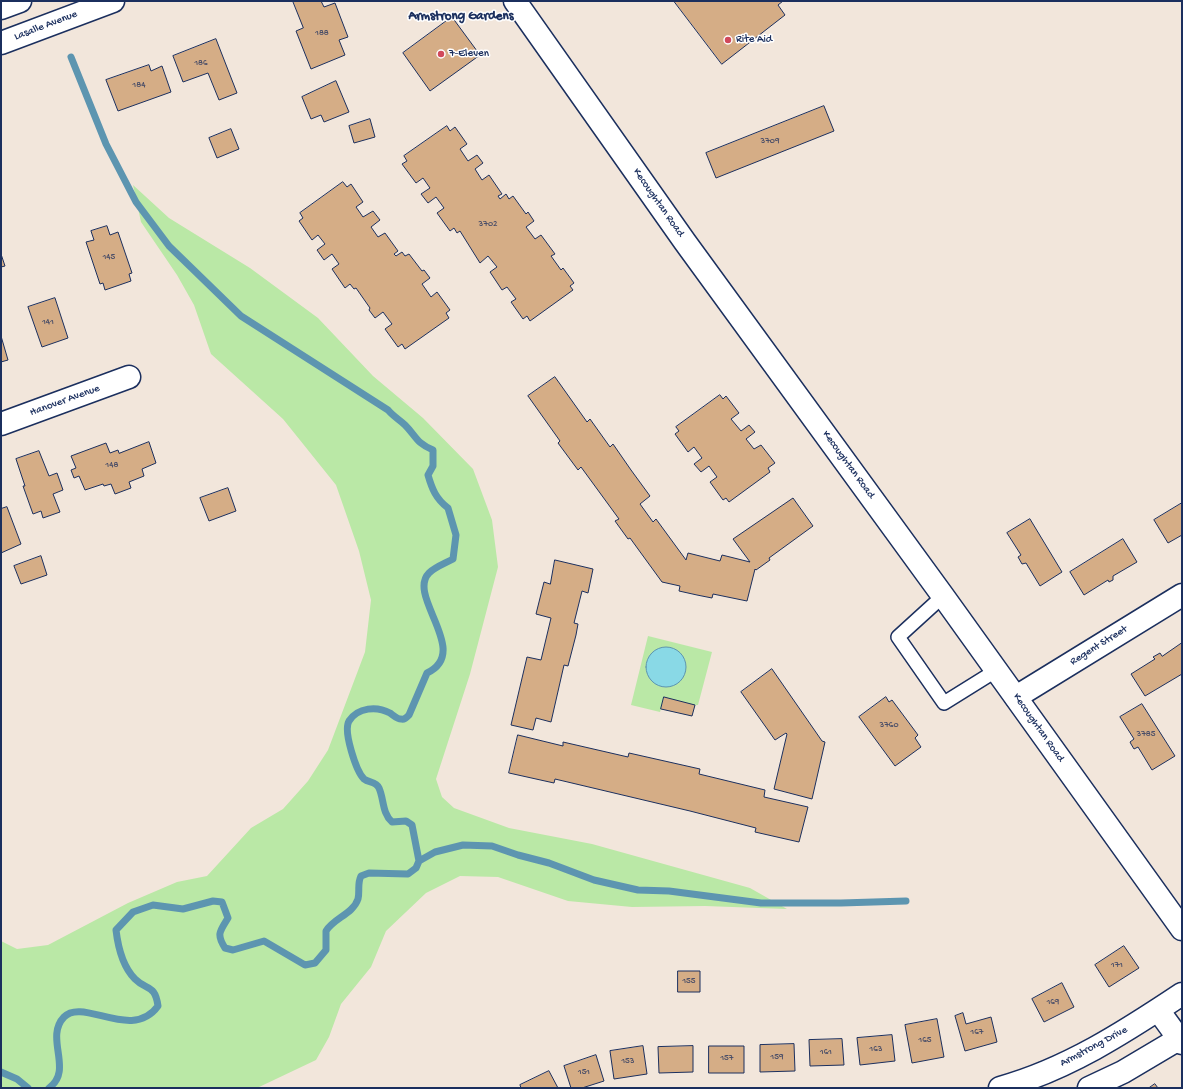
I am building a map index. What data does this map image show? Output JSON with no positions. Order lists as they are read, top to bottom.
{
  "streets": {
    "main road": [
      "Lasalle Avenue",
      "Kecoughtan Road",
      "Hanover Avenue",
      "Regent Street",
      "Armstrong Drive"
    ]
  },
  "crossings": [
    ["Kecoughtan Road", "Regent Street"]
  ],
  "districts": ["Armstrong Gardens"],
  "places": ["Rite Aid", "7-Eleven"],
  "house_numbers": [
    "188",
    "186",
    "184",
    "3709",
    "3702",
    "145",
    "141",
    "148",
    "3760",
    "3785",
    "171",
    "155",
    "169",
    "167",
    "165",
    "163",
    "161",
    "159",
    "157",
    "153",
    "151"
  ]
}
